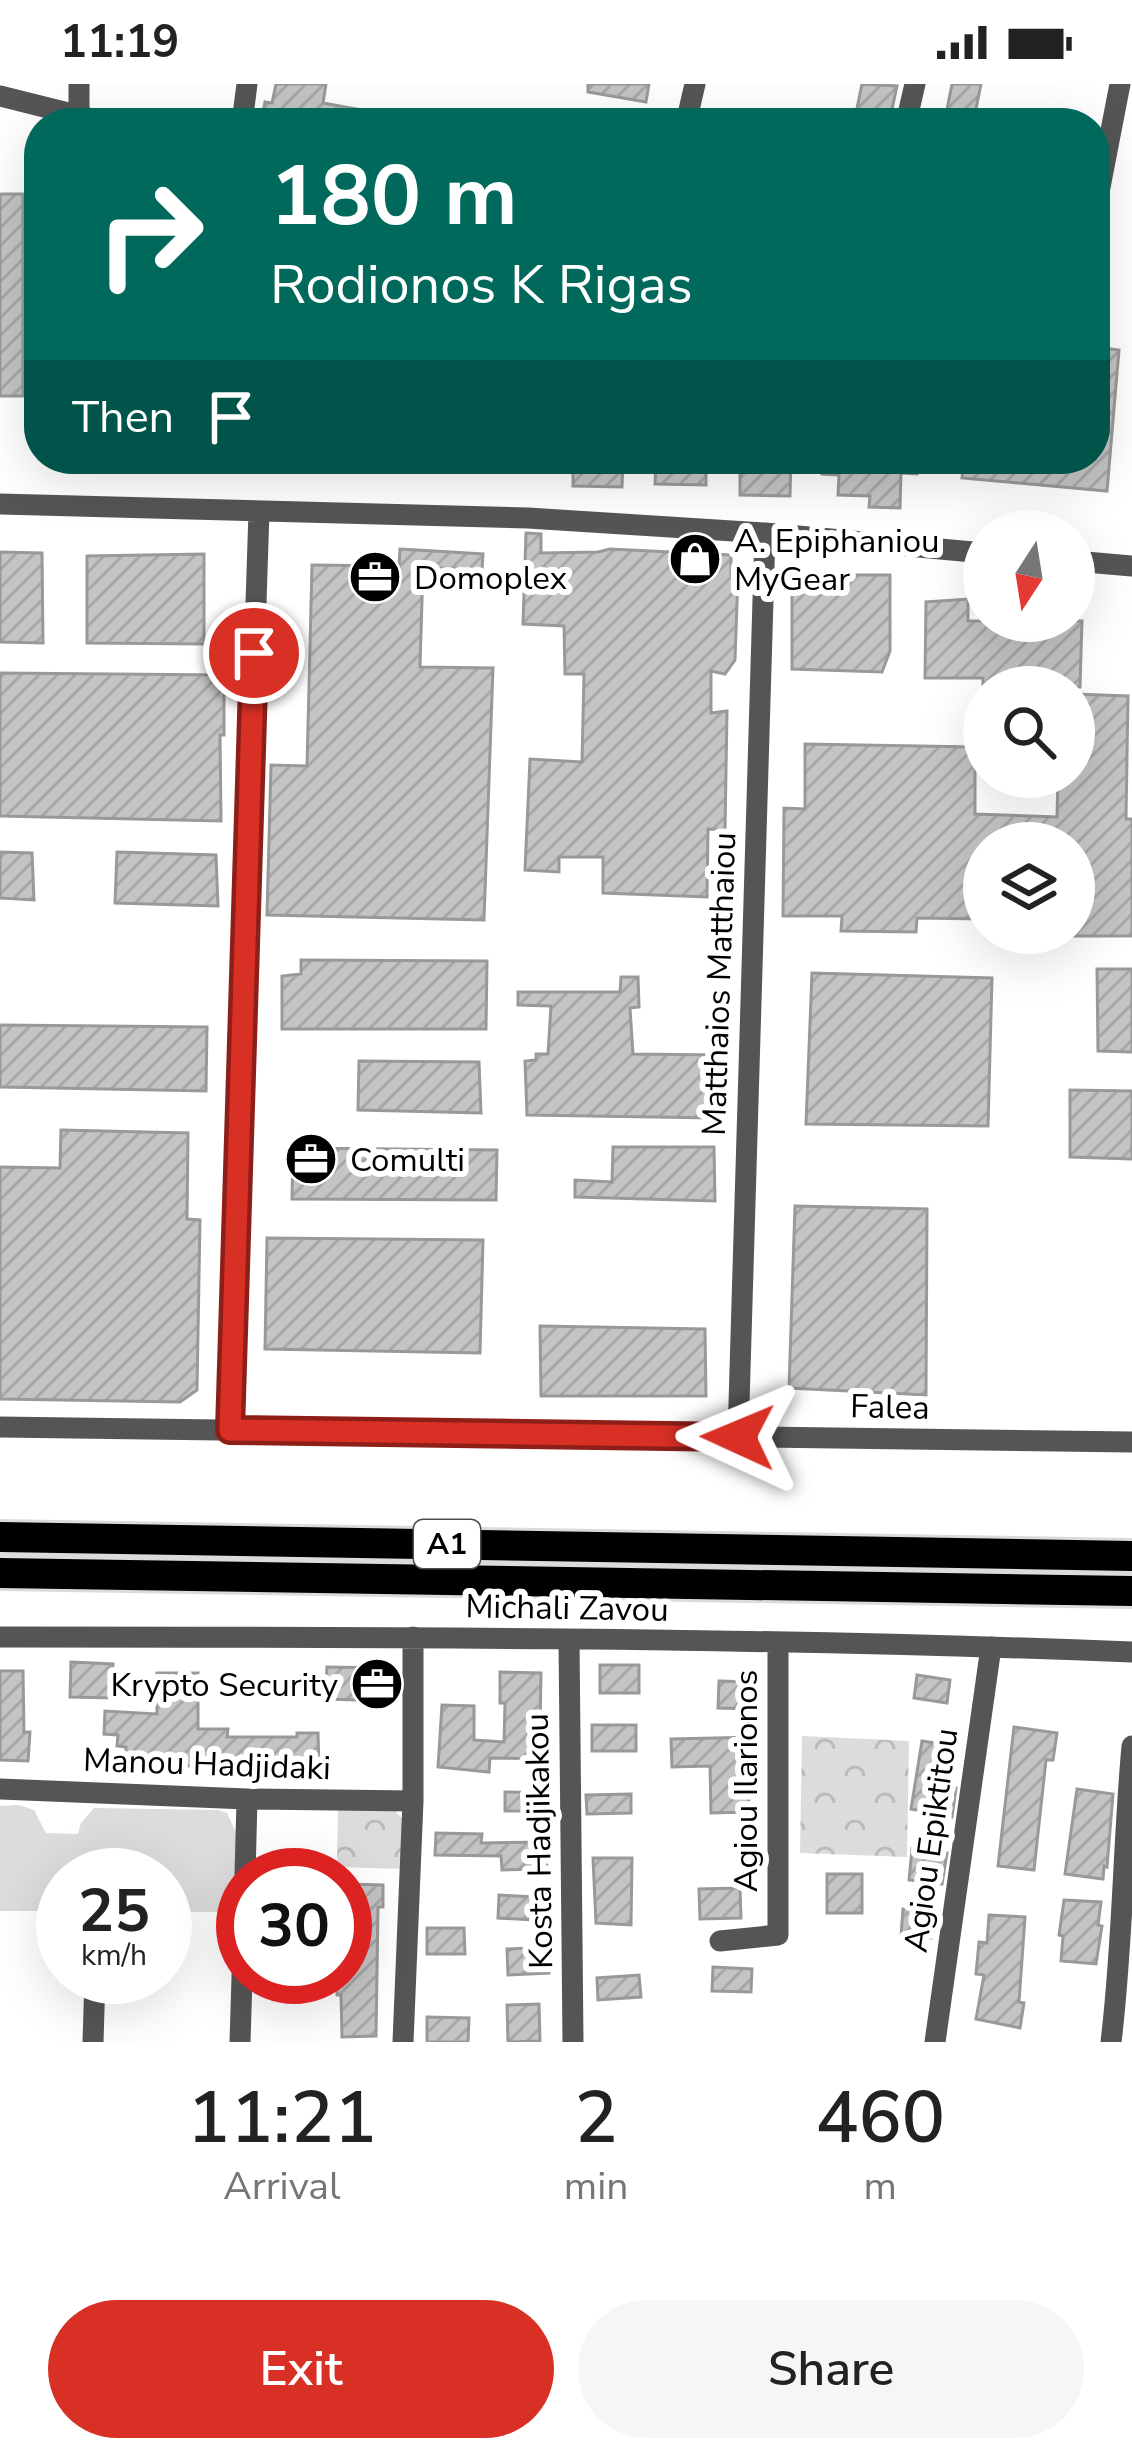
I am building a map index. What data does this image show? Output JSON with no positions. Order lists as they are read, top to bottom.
{
  "streets": {
    "highway": ["A1"],
    "street": [
      "Matthaios Matthaiou",
      "Falea",
      "Michali Zavou",
      "Manou Hadjidaki",
      "Agiou Ilarionos",
      "Agiou Epiktitou",
      "Kosta Hadjikakou"
    ]
  },
  "crossings": [
    ["Matthaios Matthaiou", "Falea"],
    ["Michali Zavou", "Agiou Ilarionos"],
    ["Michali Zavou", "Agiou Epiktitou"],
    ["Michali Zavou", "Kosta Hadjikakou"]
  ],
  "places": {
    "shop": ["A. Epiphaniou MyGear"],
    "office": ["Domoplex", "Comulti", "Krypto Security"]
  },
  "north": "bottom",
  "page": {
    "status": "11:19",
    "turn": ["180 m", "Rodionos K Rigas"],
    "then": "Then",
    "speed": "25 km/h",
    "limit": "30",
    "eta": [
      "11:21",
      "Arrival",
      "2",
      "min",
      "460",
      "m"
    ],
    "buttons": ["Exit", "Share"]
  }
}
